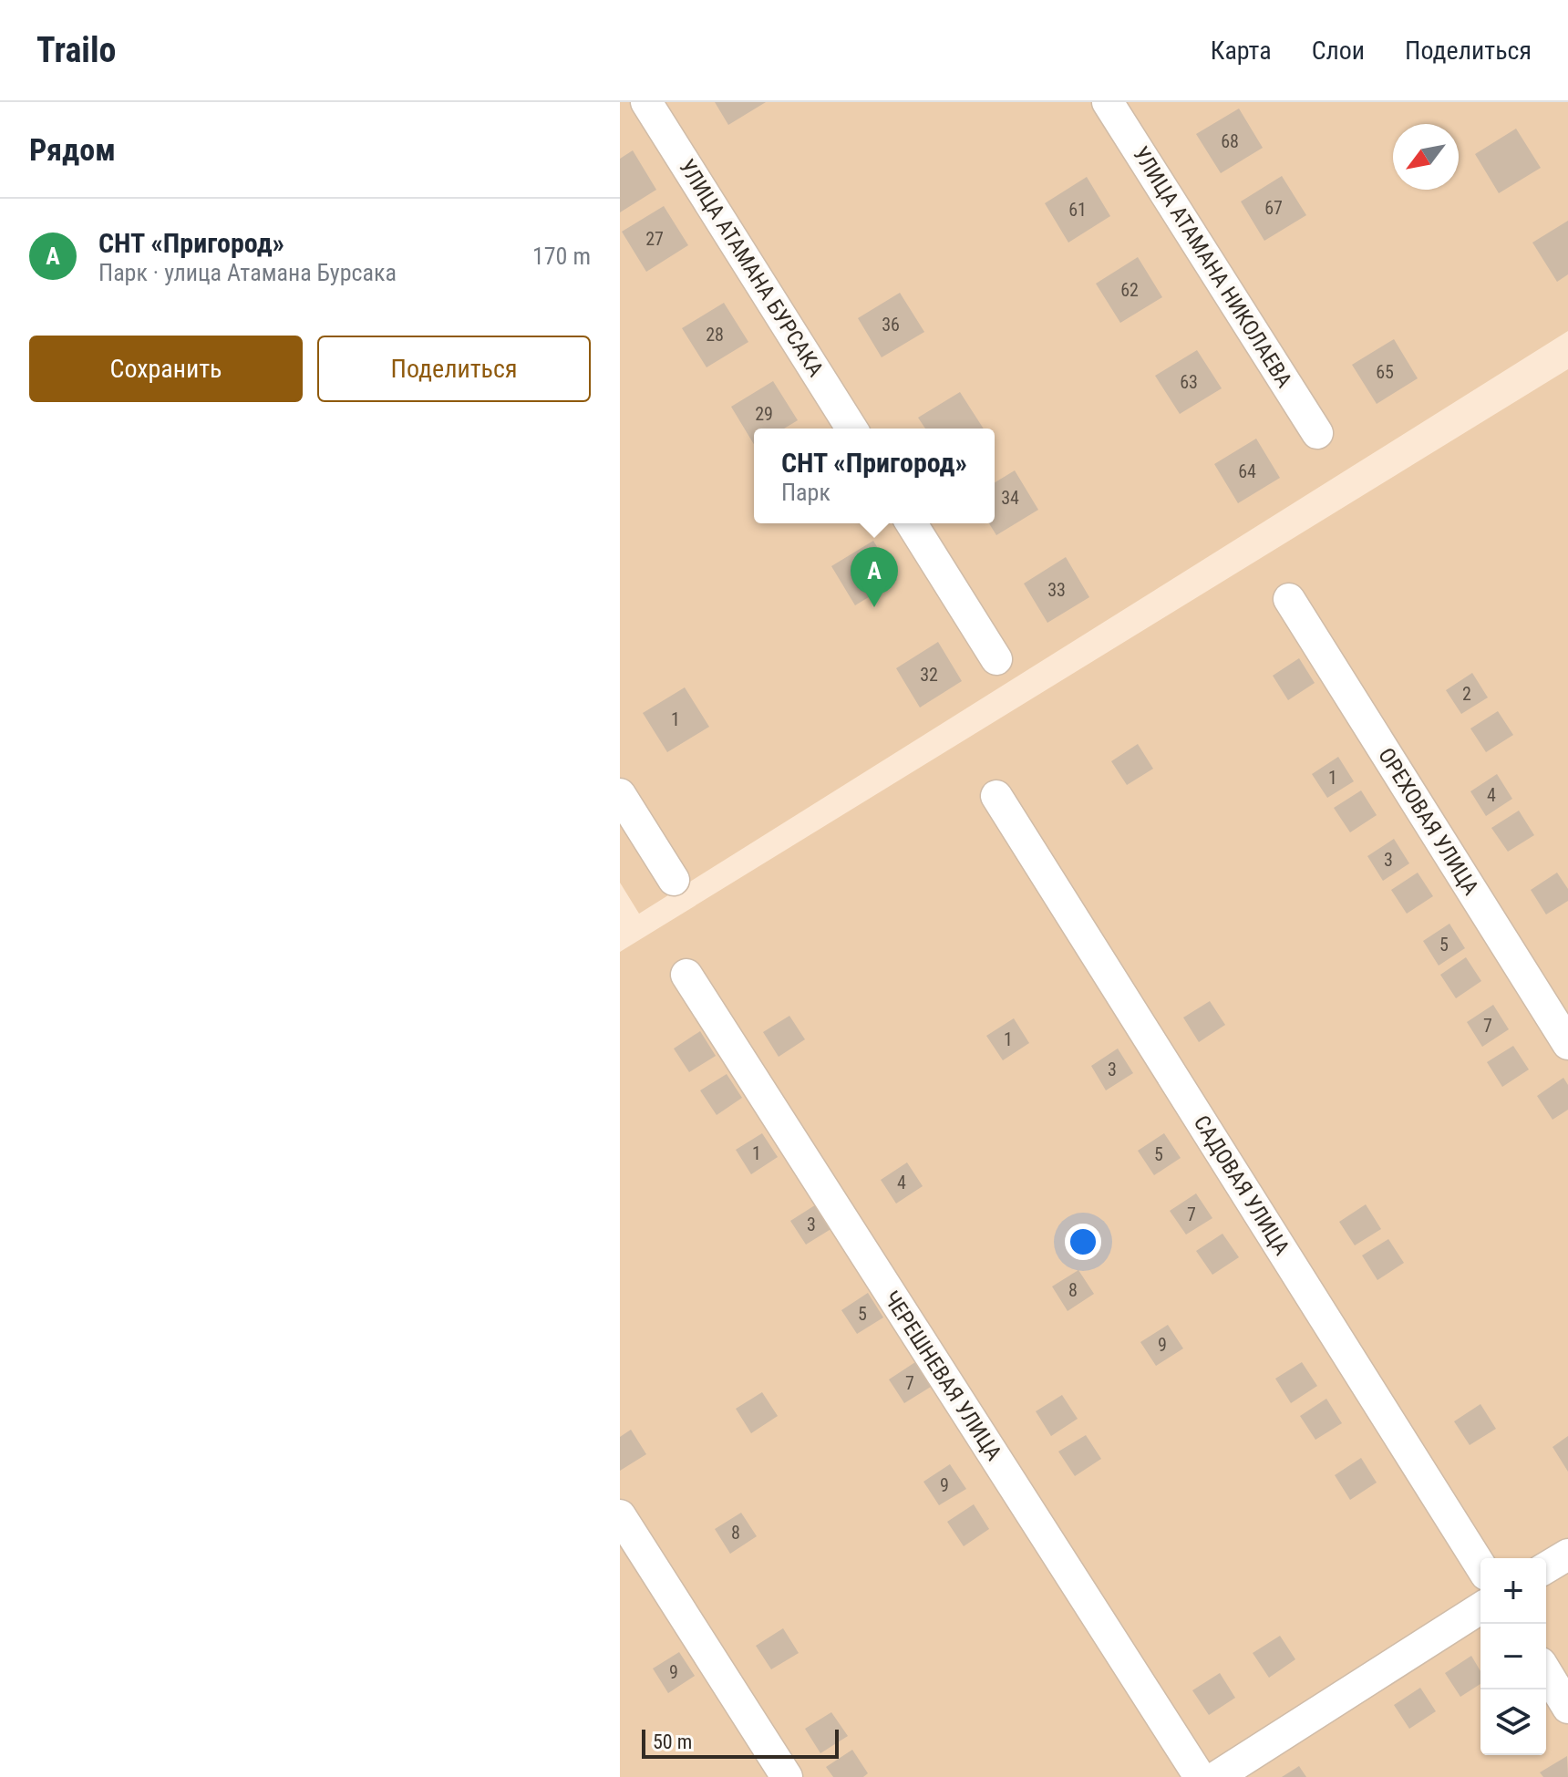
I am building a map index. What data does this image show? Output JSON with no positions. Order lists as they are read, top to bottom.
{
  "streets": {
    "street": [
      "УЛИЦА АТАМАНА НИКОЛАЕВА",
      "УЛИЦА АТАМАНА БУРСАКА",
      "ОРЕХОВАЯ УЛИЦА",
      "САДОВАЯ УЛИЦА",
      "ЧЕРЕШНЕВАЯ УЛИЦА"
    ]
  },
  "house_numbers": [
    "68",
    "67",
    "61",
    "27",
    "62",
    "36",
    "28",
    "65",
    "63",
    "29",
    "64",
    "34",
    "33",
    "32",
    "2",
    "1",
    "1",
    "4",
    "3",
    "5",
    "7",
    "1",
    "3",
    "1",
    "5",
    "4",
    "7",
    "3",
    "8",
    "5",
    "9",
    "7",
    "9",
    "8",
    "9"
  ],
  "scale_bar": "50 m",
  "north": "bottom left",
  "page": {
    "header": "Trailo",
    "nav": ["Карта", "Слои", "Поделиться"],
    "heading": "Рядом",
    "list": [
      {
        "mark": "A",
        "name": "СНТ «Пригород»",
        "note": "Парк · улица Атамана Бурсака",
        "value": "170 m"
      }
    ],
    "buttons": ["Сохранить", "Поделиться"],
    "popup": ["СНТ «Пригород»", "Парк"],
    "pins": "A",
    "map_buttons": ["+", "−"],
    "scale": "50 m"
  }
}
